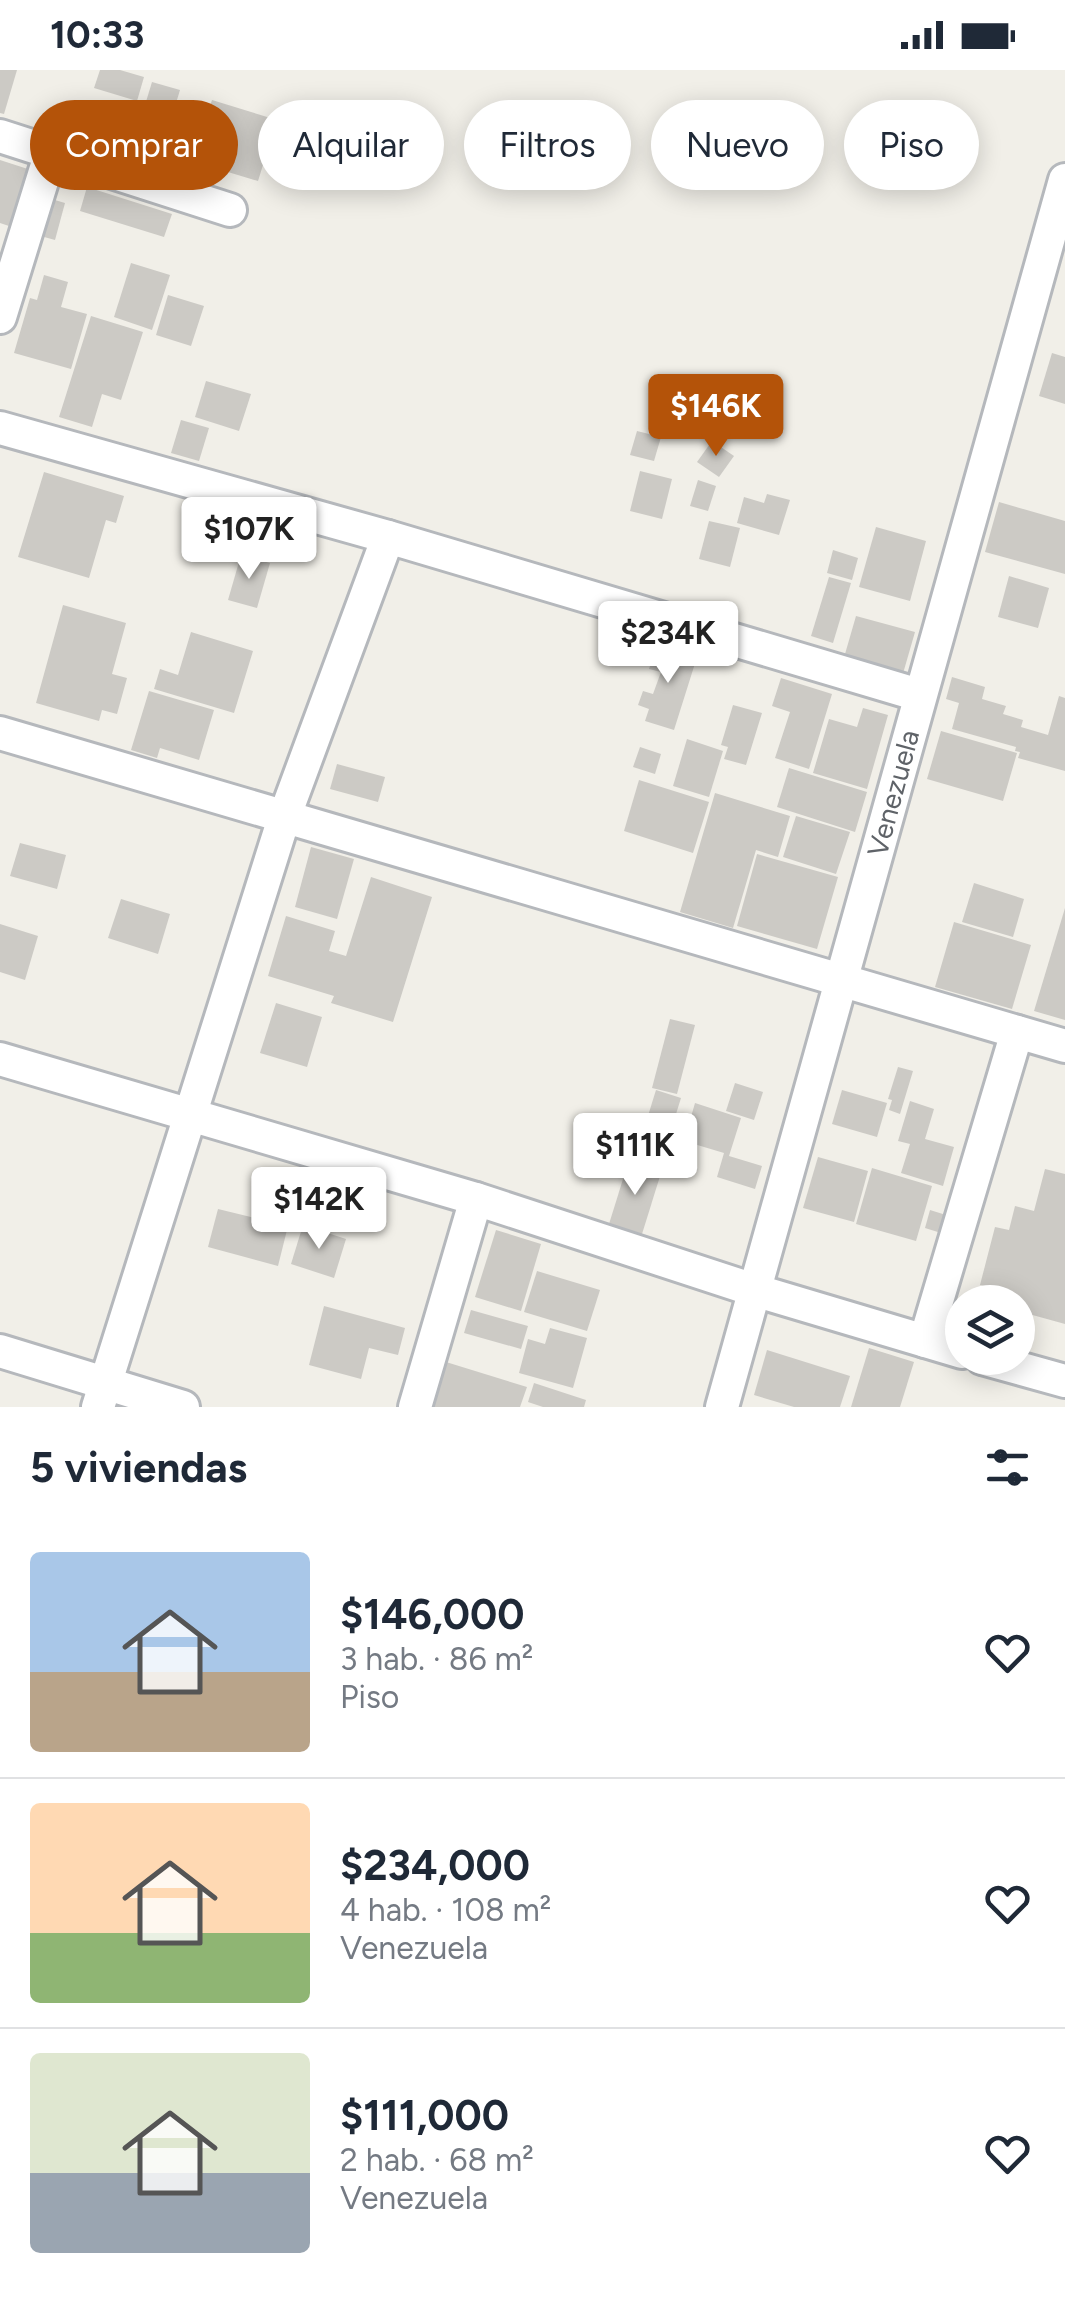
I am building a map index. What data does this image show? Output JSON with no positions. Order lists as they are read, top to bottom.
{
  "streets": {
    "street": ["Venezuela"]
  },
  "page": {
    "status": "10:33",
    "chip": [
      "Comprar",
      "Alquilar",
      "Filtros",
      "Nuevo",
      "Piso"
    ],
    "price": [
      "$146K",
      "$107K",
      "$234K",
      "$111K",
      "$142K"
    ],
    "heading": "5 viviendas",
    "list": [
      {
        "name": "$146,000",
        "note": "3 hab. · 86 m² · Piso"
      },
      {
        "name": "$234,000",
        "note": "4 hab. · 108 m² · Venezuela"
      },
      {
        "name": "$111,000",
        "note": "2 hab. · 68 m² · Venezuela"
      }
    ]
  }
}
